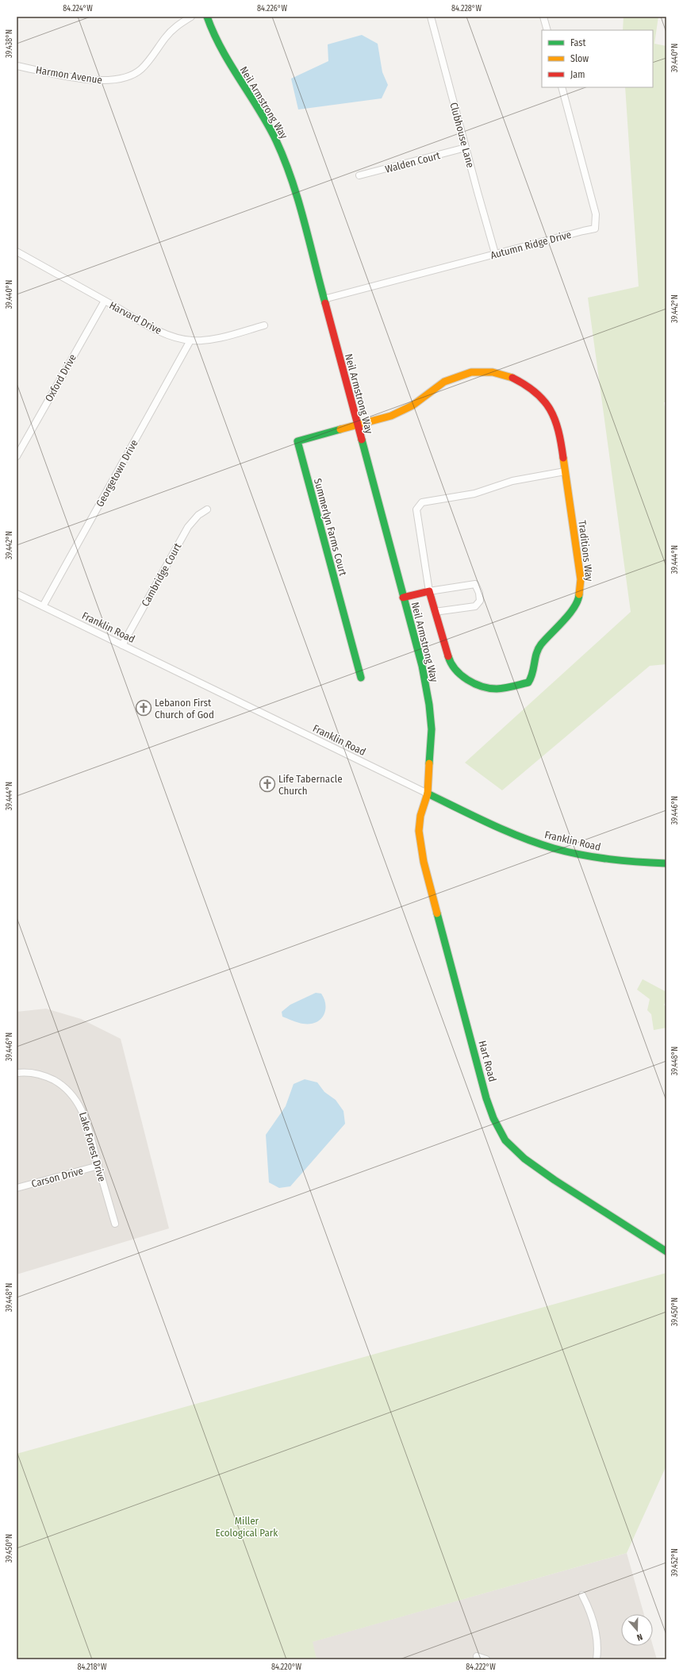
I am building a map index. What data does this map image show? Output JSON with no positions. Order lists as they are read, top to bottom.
{
  "streets": {
    "street": [
      "Harmon Avenue",
      "Neil Armstrong Way",
      "Clubhouse Lane",
      "Walden Court",
      "Autumn Ridge Drive",
      "Harvard Drive",
      "Oxford Drive",
      "Georgetown Drive",
      "Summerlyn Farms Court",
      "Traditions Way",
      "Cambridge Court",
      "Franklin Road",
      "Hart Road",
      "Lake Forest Drive",
      "Carson Drive"
    ]
  },
  "crossings": [
    ["Neil Armstrong Way", "Autumn Ridge Drive"],
    ["Neil Armstrong Way", "Summerlyn Farms Court"],
    ["Neil Armstrong Way", "Traditions Way"],
    ["Neil Armstrong Way", "Franklin Road"],
    ["Neil Armstrong Way", "Hart Road"],
    ["Clubhouse Lane", "Walden Court"],
    ["Clubhouse Lane", "Autumn Ridge Drive"],
    ["Harvard Drive", "Oxford Drive"],
    ["Harvard Drive", "Georgetown Drive"],
    ["Georgetown Drive", "Franklin Road"],
    ["Summerlyn Farms Court", "Traditions Way"],
    ["Cambridge Court", "Franklin Road"],
    ["Franklin Road", "Hart Road"],
    ["Lake Forest Drive", "Carson Drive"]
  ],
  "parks": ["Miller Ecological Park"],
  "places": {
    "church": ["Lebanon First Church of God", "Life Tabernacle Church"]
  },
  "legend": ["Fast", "Slow", "Jam"],
  "north": "bottom",
  "coordinates": [
    "84.224°W",
    "84.226°W",
    "84.228°W",
    "39.438°N",
    "39.440°N",
    "39.442°N",
    "39.444°N",
    "39.446°N",
    "39.448°N",
    "39.450°N",
    "39.452°N",
    "84.218°W",
    "84.220°W",
    "84.222°W"
  ]
}
